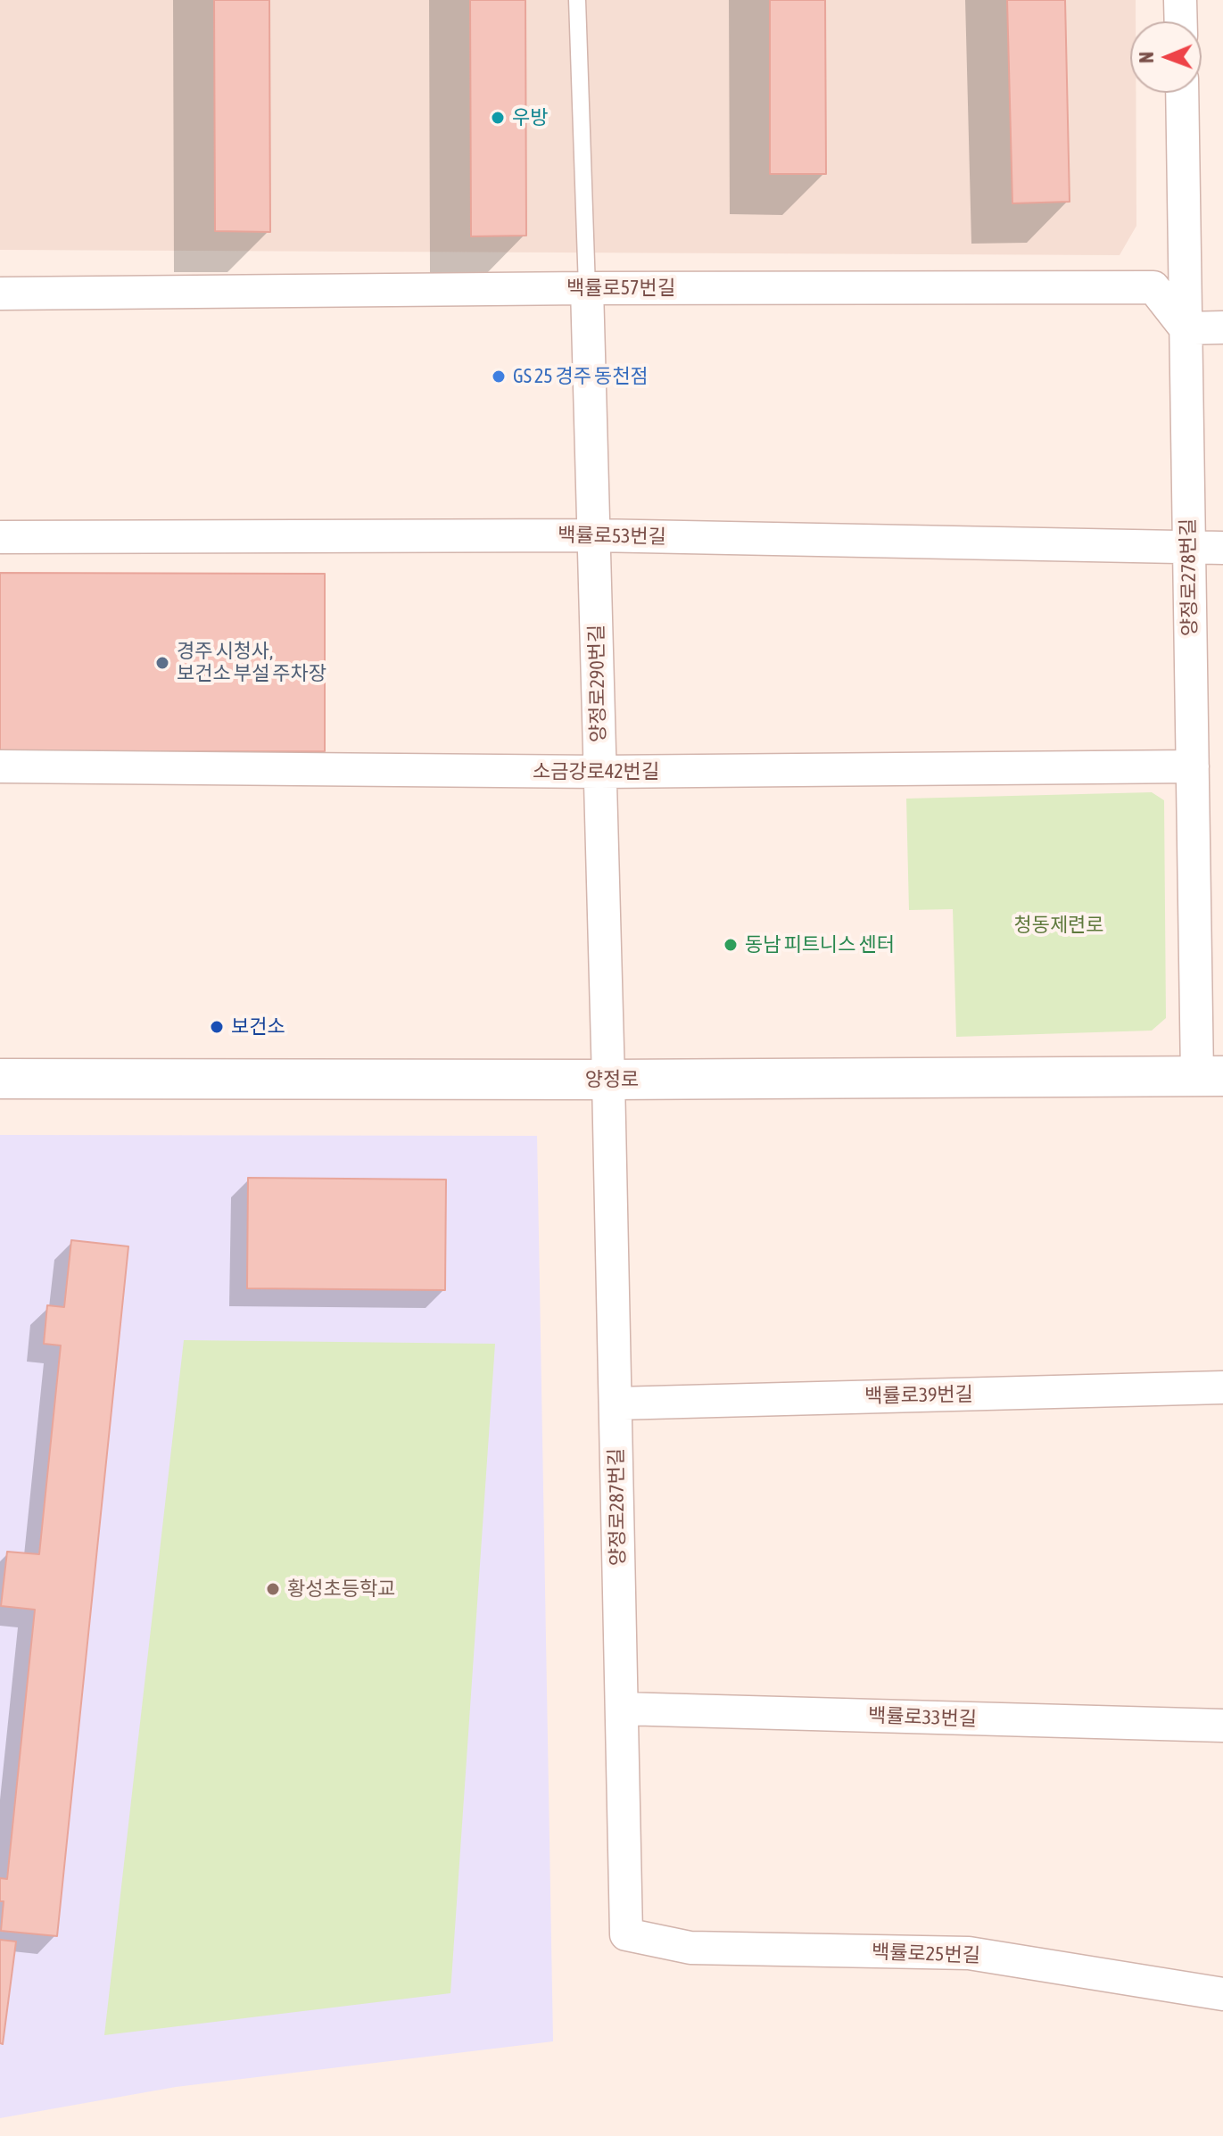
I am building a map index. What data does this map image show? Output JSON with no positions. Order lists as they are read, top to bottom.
{
  "streets": {
    "street": [
      "백률로57번길",
      "백률로53번길",
      "양정로278번길",
      "양정로290번길",
      "소금강로42번길",
      "양정로",
      "백률로39번길",
      "양정로287번길",
      "백률로33번길",
      "백률로25번길"
    ]
  },
  "crossings": [
    ["백률로57번길", "양정로278번길"],
    ["백률로57번길", "양정로290번길"],
    ["백률로53번길", "양정로278번길"],
    ["백률로53번길", "양정로290번길"],
    ["양정로278번길", "소금강로42번길"],
    ["양정로278번길", "양정로"],
    ["양정로290번길", "소금강로42번길"],
    ["양정로290번길", "양정로"],
    ["양정로290번길", "양정로287번길"],
    ["양정로", "양정로287번길"],
    ["백률로39번길", "양정로287번길"],
    ["양정로287번길", "백률로33번길"],
    ["양정로287번길", "백률로25번길"]
  ],
  "parks": ["청동제련로"],
  "places": [
    "우방",
    "GS 25 경주 동천점",
    "경주 시청사, 보건소 부설 주차장",
    "동남 피트니스 센터",
    "보건소",
    "황성초등학교"
  ],
  "north": "left"
}
